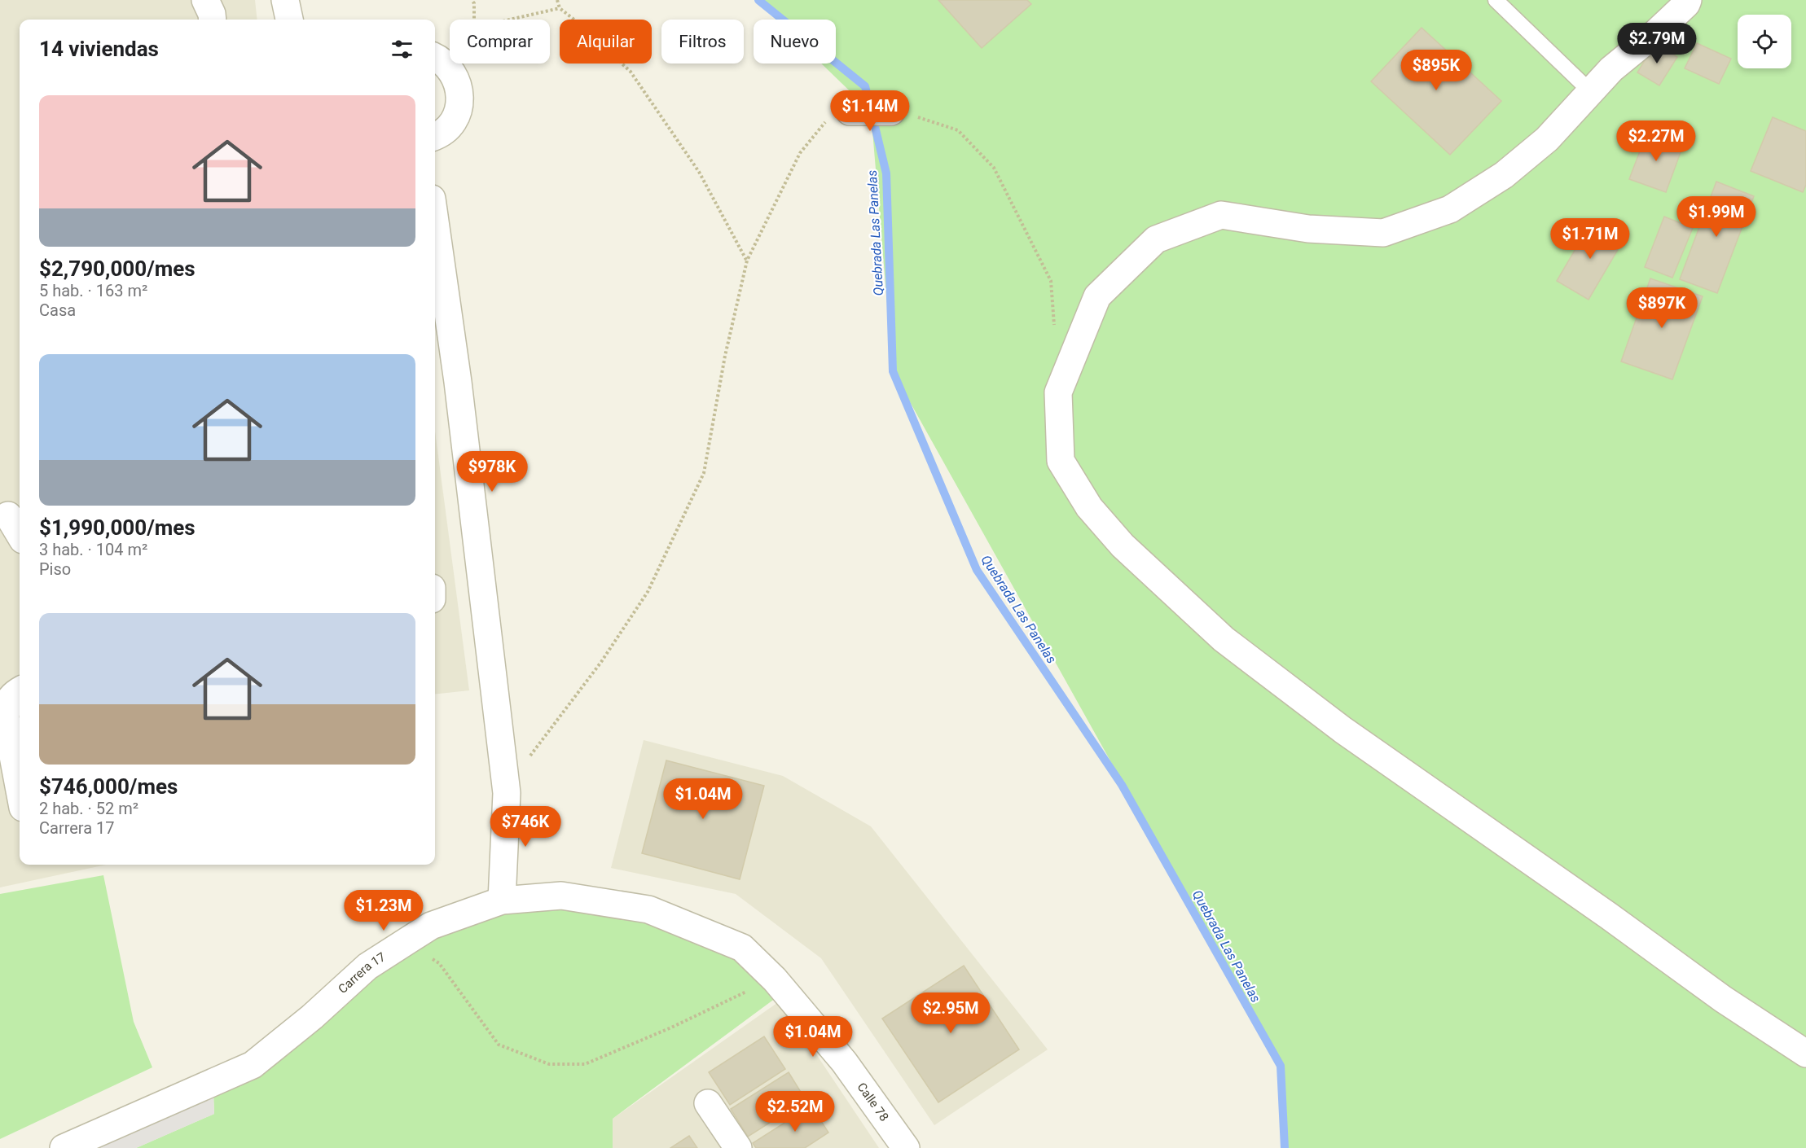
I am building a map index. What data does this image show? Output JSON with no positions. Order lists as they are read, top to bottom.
{
  "streets": {
    "street": ["Carrera 17", "Calle 78"]
  },
  "crossings": [
    ["Carrera 17", "Calle 78"]
  ],
  "water": ["Quebrada Las Panelas"],
  "page": {
    "chip": [
      "Comprar",
      "Alquilar",
      "Filtros",
      "Nuevo"
    ],
    "heading": "14 viviendas",
    "price": [
      "$2.79M",
      "$895K",
      "$1.14M",
      "$2.27M",
      "$1.99M",
      "$1.71M",
      "$897K",
      "$978K",
      "$1.04M",
      "$746K",
      "$1.23M",
      "$2.95M",
      "$1.04M",
      "$2.52M"
    ],
    "list": [
      {
        "name": "$2,790,000/mes",
        "note": "5 hab. · 163 m² · Casa"
      },
      {
        "name": "$1,990,000/mes",
        "note": "3 hab. · 104 m² · Piso"
      },
      {
        "name": "$746,000/mes",
        "note": "2 hab. · 52 m² · Carrera 17"
      }
    ]
  }
}
